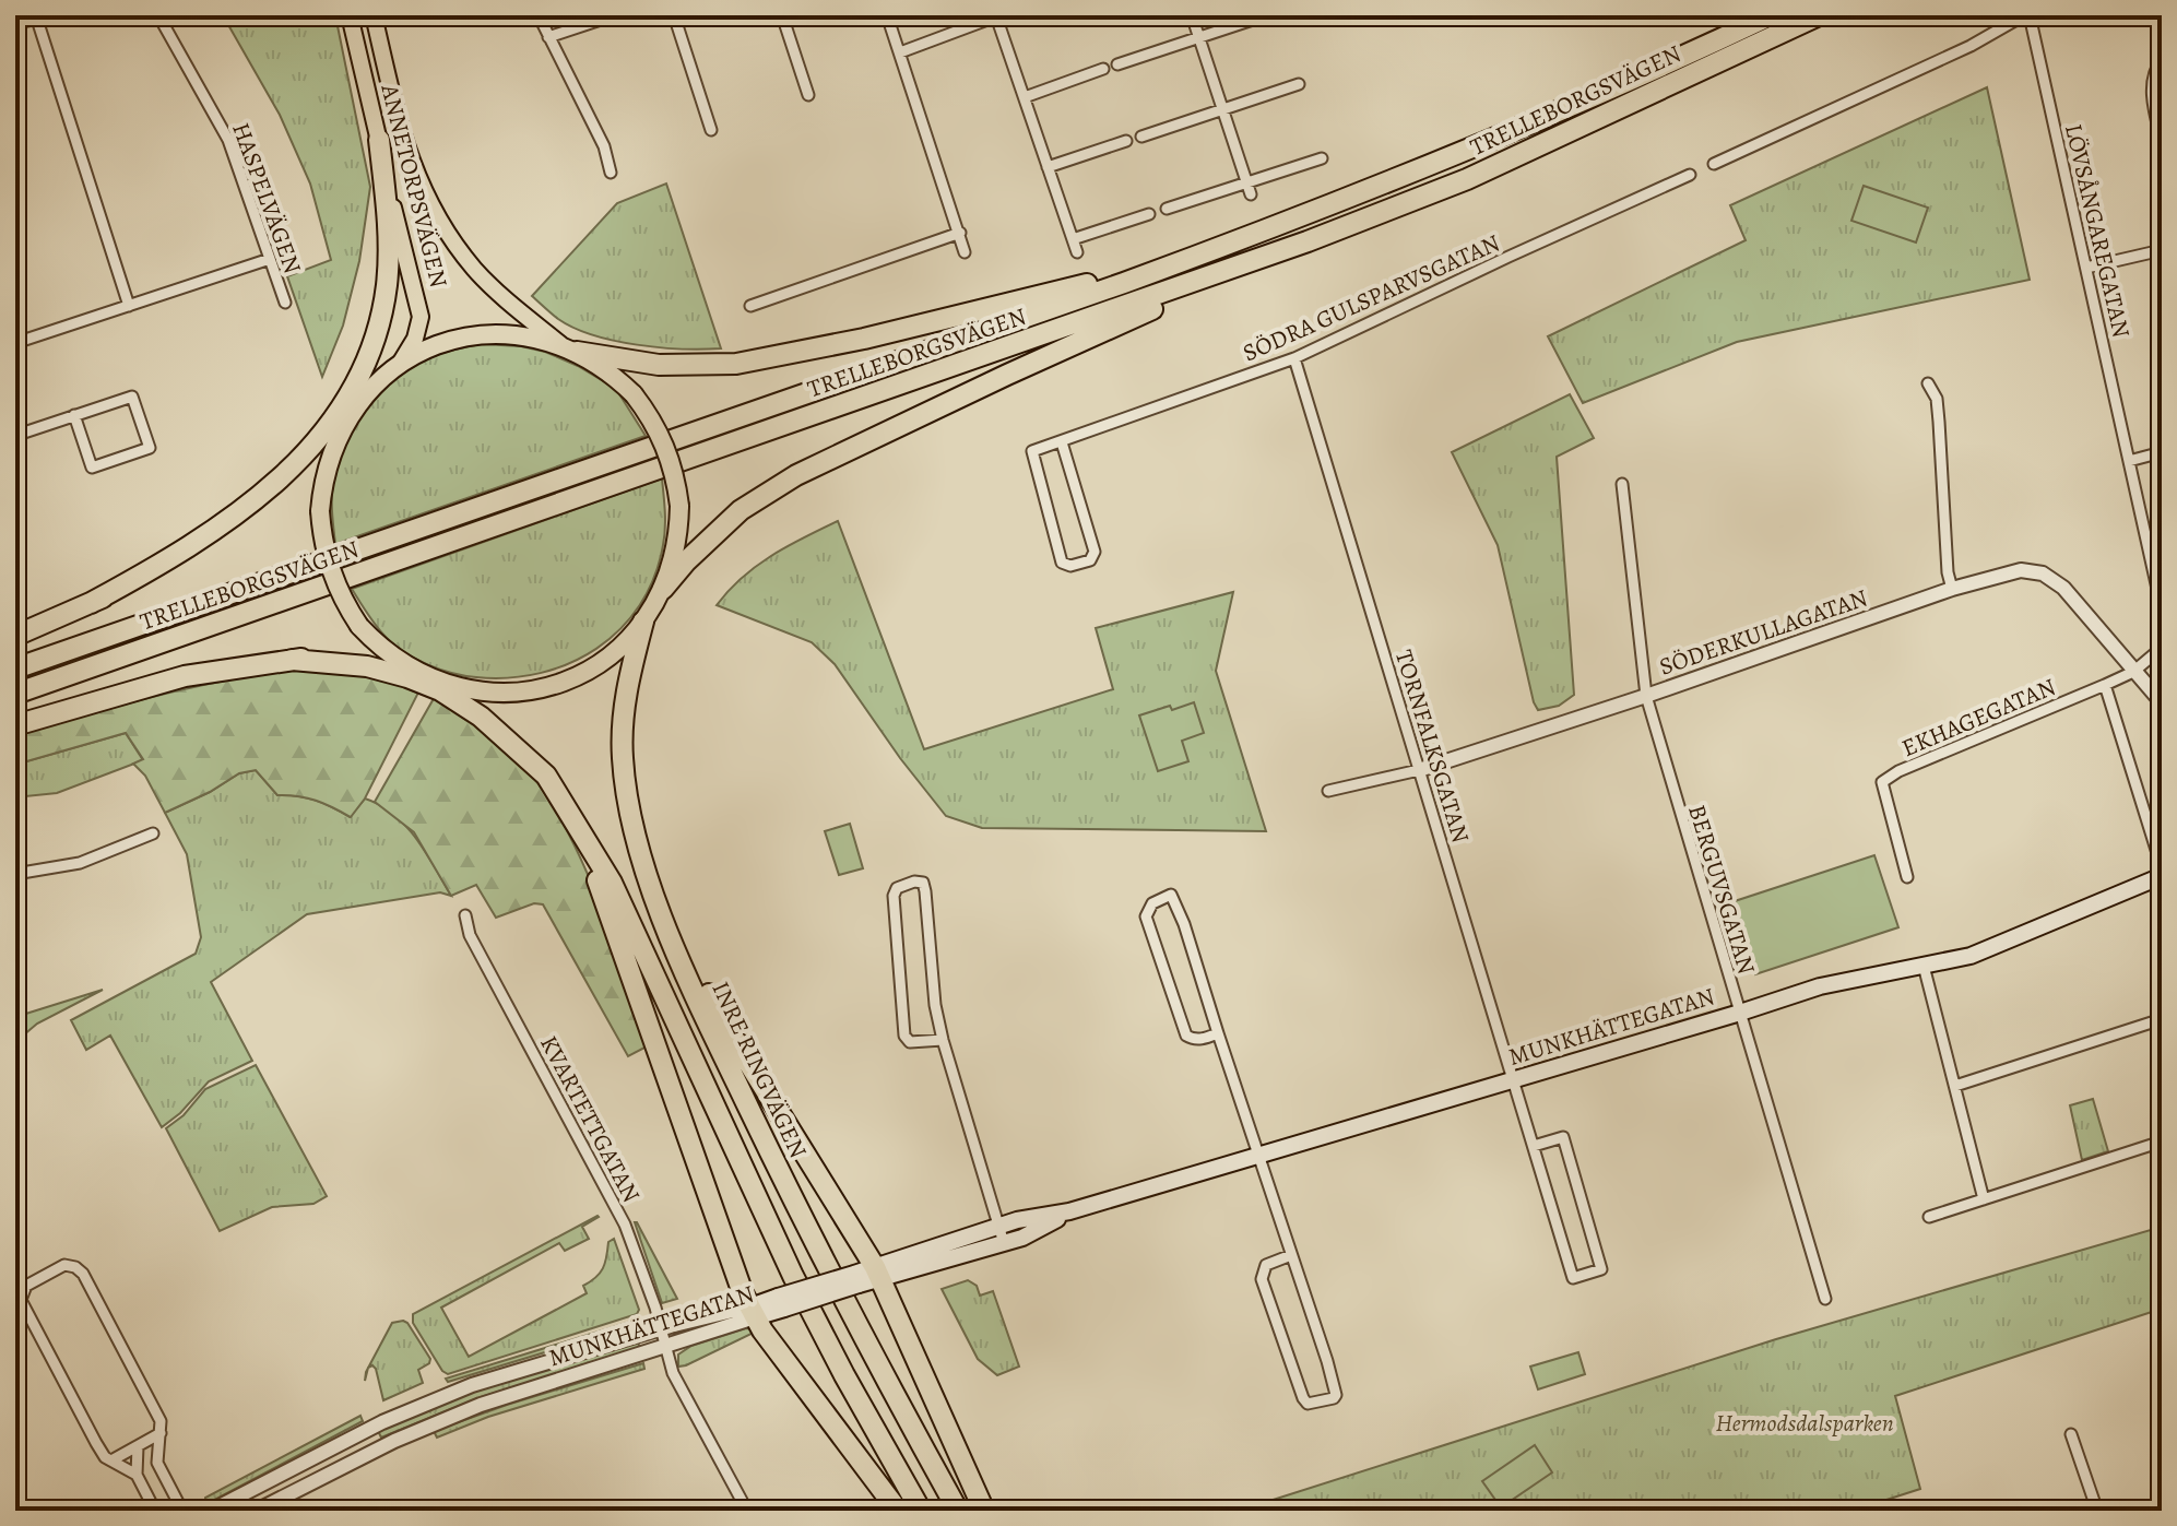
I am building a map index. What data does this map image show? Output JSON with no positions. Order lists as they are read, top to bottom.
{
  "streets": {
    "highway": ["TRELLEBORGSVÄGEN", "INRE RINGVÄGEN"],
    "main road": ["ANNETORPSVÄGEN", "MUNKHÄTTEGATAN"],
    "street": [
      "HASPELVÄGEN",
      "LÖVSÅNGAREGATAN",
      "SÖDRA GULSPARVSGATAN",
      "SÖDERKULLAGATAN",
      "EKHAGEGATAN",
      "TORNFALKSGATAN",
      "BERGUVSGATAN",
      "KVARTETTGATAN"
    ]
  },
  "crossings": [
    ["SÖDRA GULSPARVSGATAN", "TORNFALKSGATAN"],
    ["SÖDERKULLAGATAN", "EKHAGEGATAN"],
    ["SÖDERKULLAGATAN", "TORNFALKSGATAN"],
    ["SÖDERKULLAGATAN", "BERGUVSGATAN"],
    ["TORNFALKSGATAN", "MUNKHÄTTEGATAN"],
    ["BERGUVSGATAN", "MUNKHÄTTEGATAN"],
    ["MUNKHÄTTEGATAN", "KVARTETTGATAN"]
  ],
  "parks": ["Hermodsdalsparken"]
}
